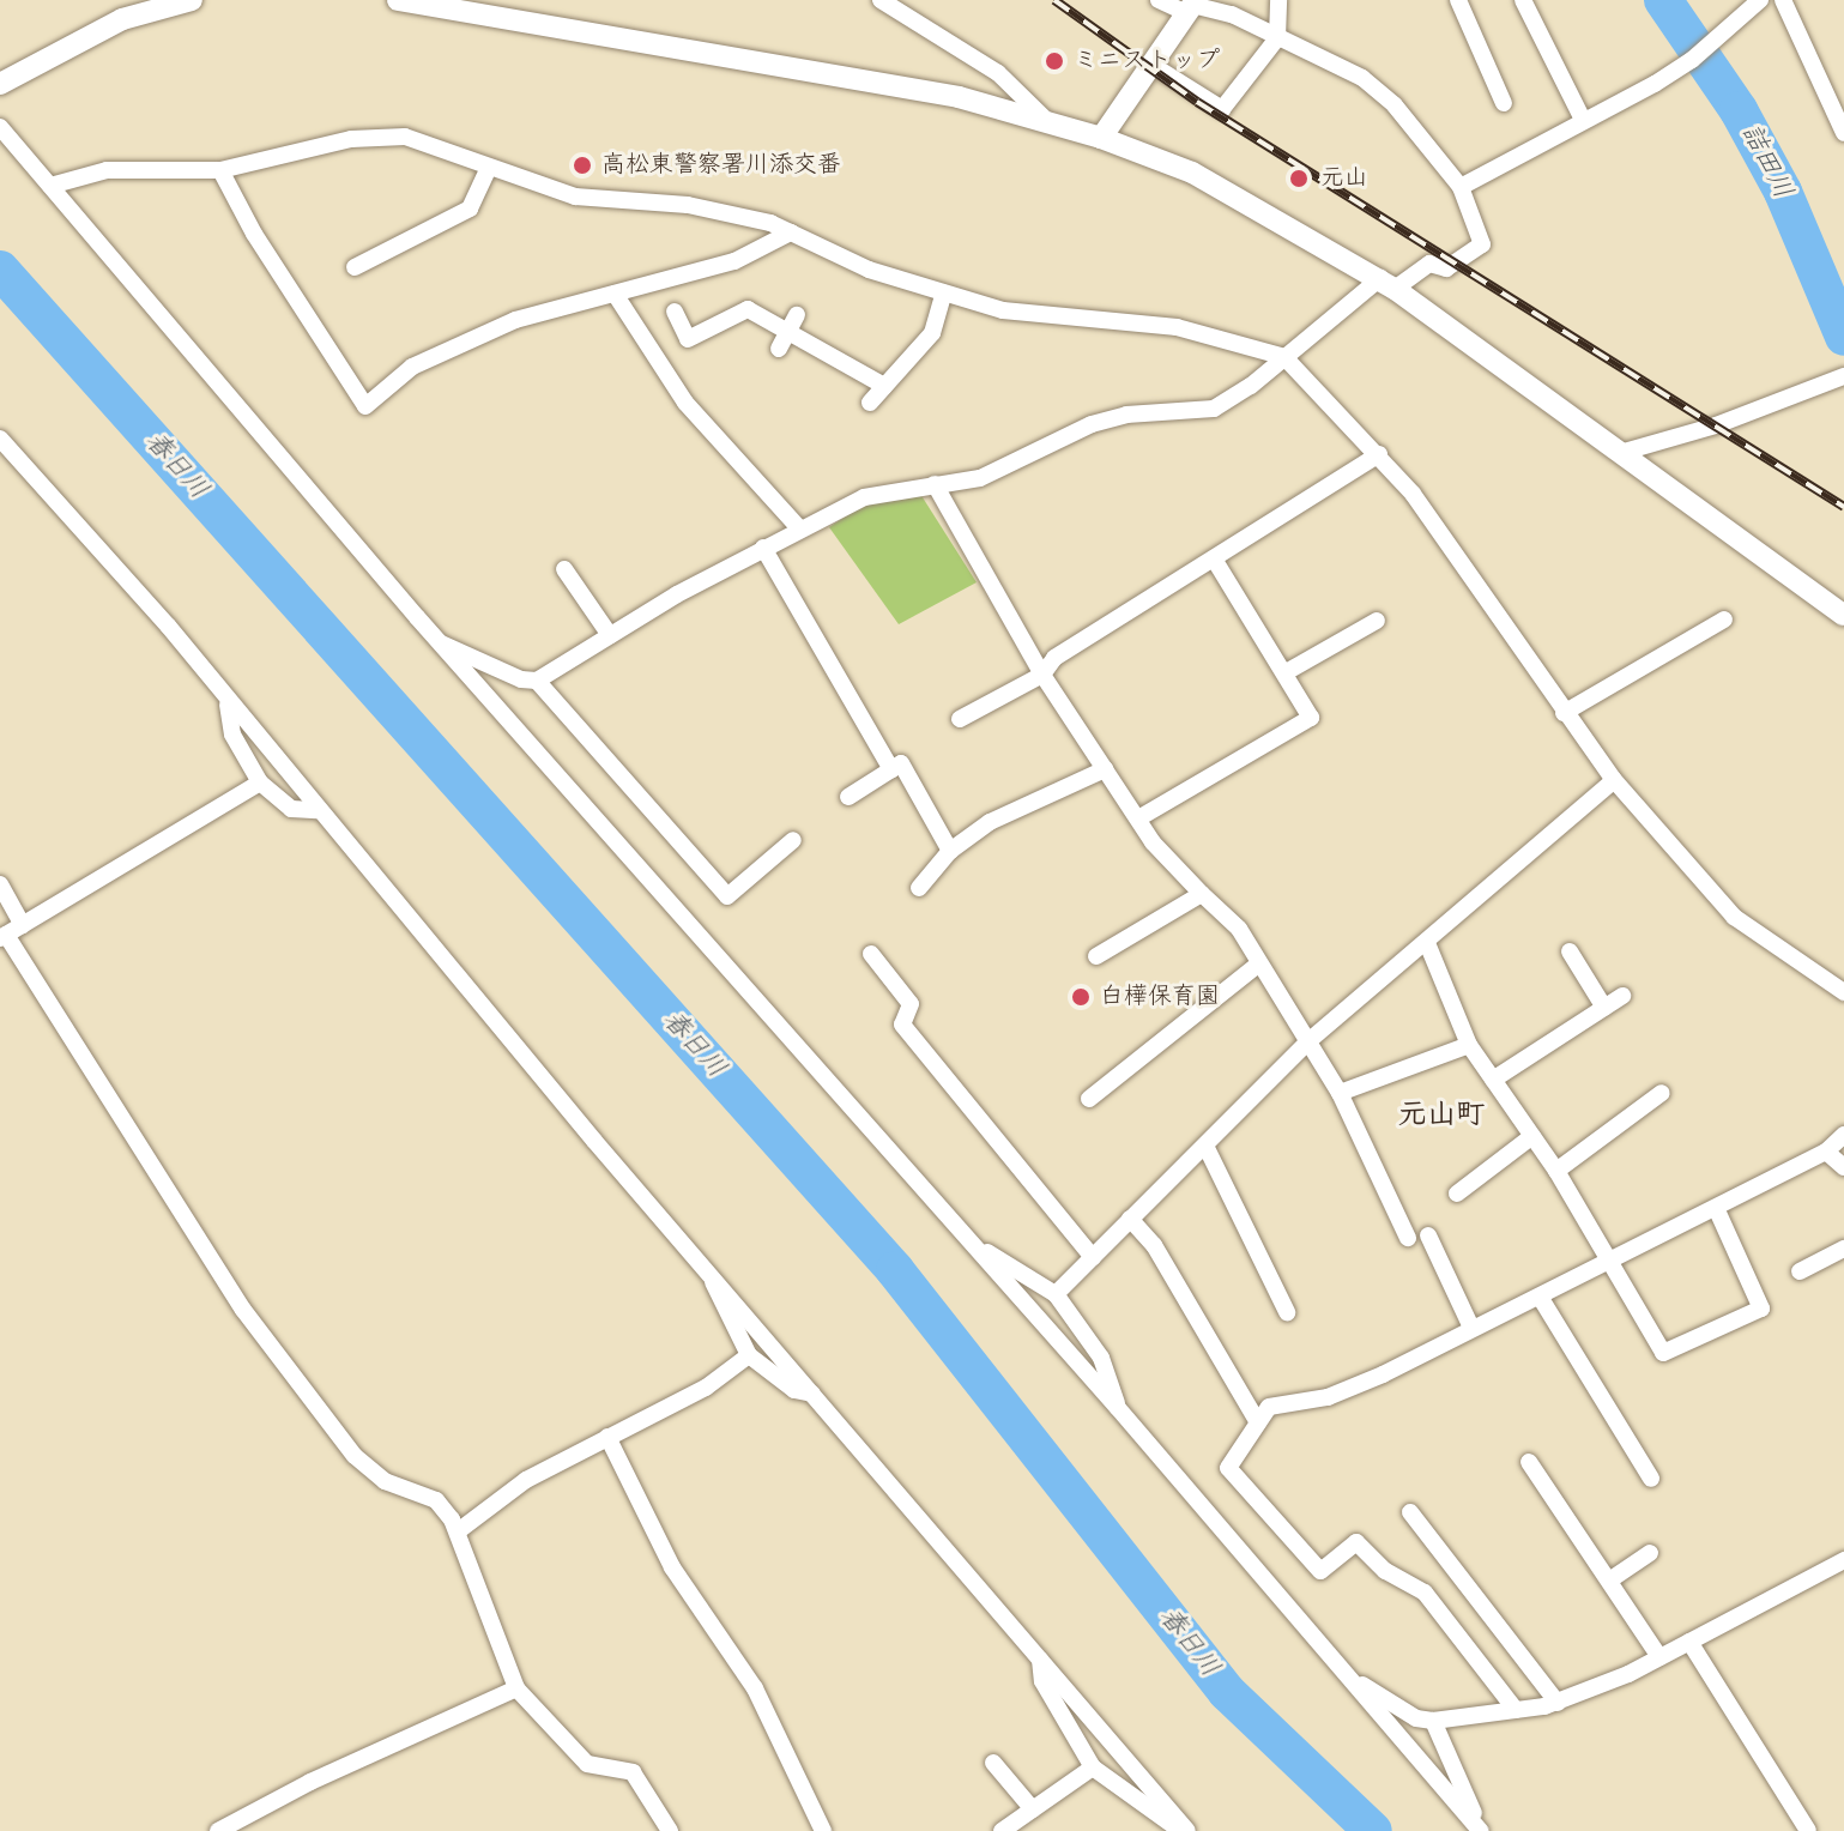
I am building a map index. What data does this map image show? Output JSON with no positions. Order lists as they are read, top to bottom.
{
  "districts": ["元山町"],
  "water": ["詰田川", "春日川"],
  "places": [
    "ミニストップ",
    "高松東警察署川添交番",
    "元山",
    "白樺保育園"
  ]
}
